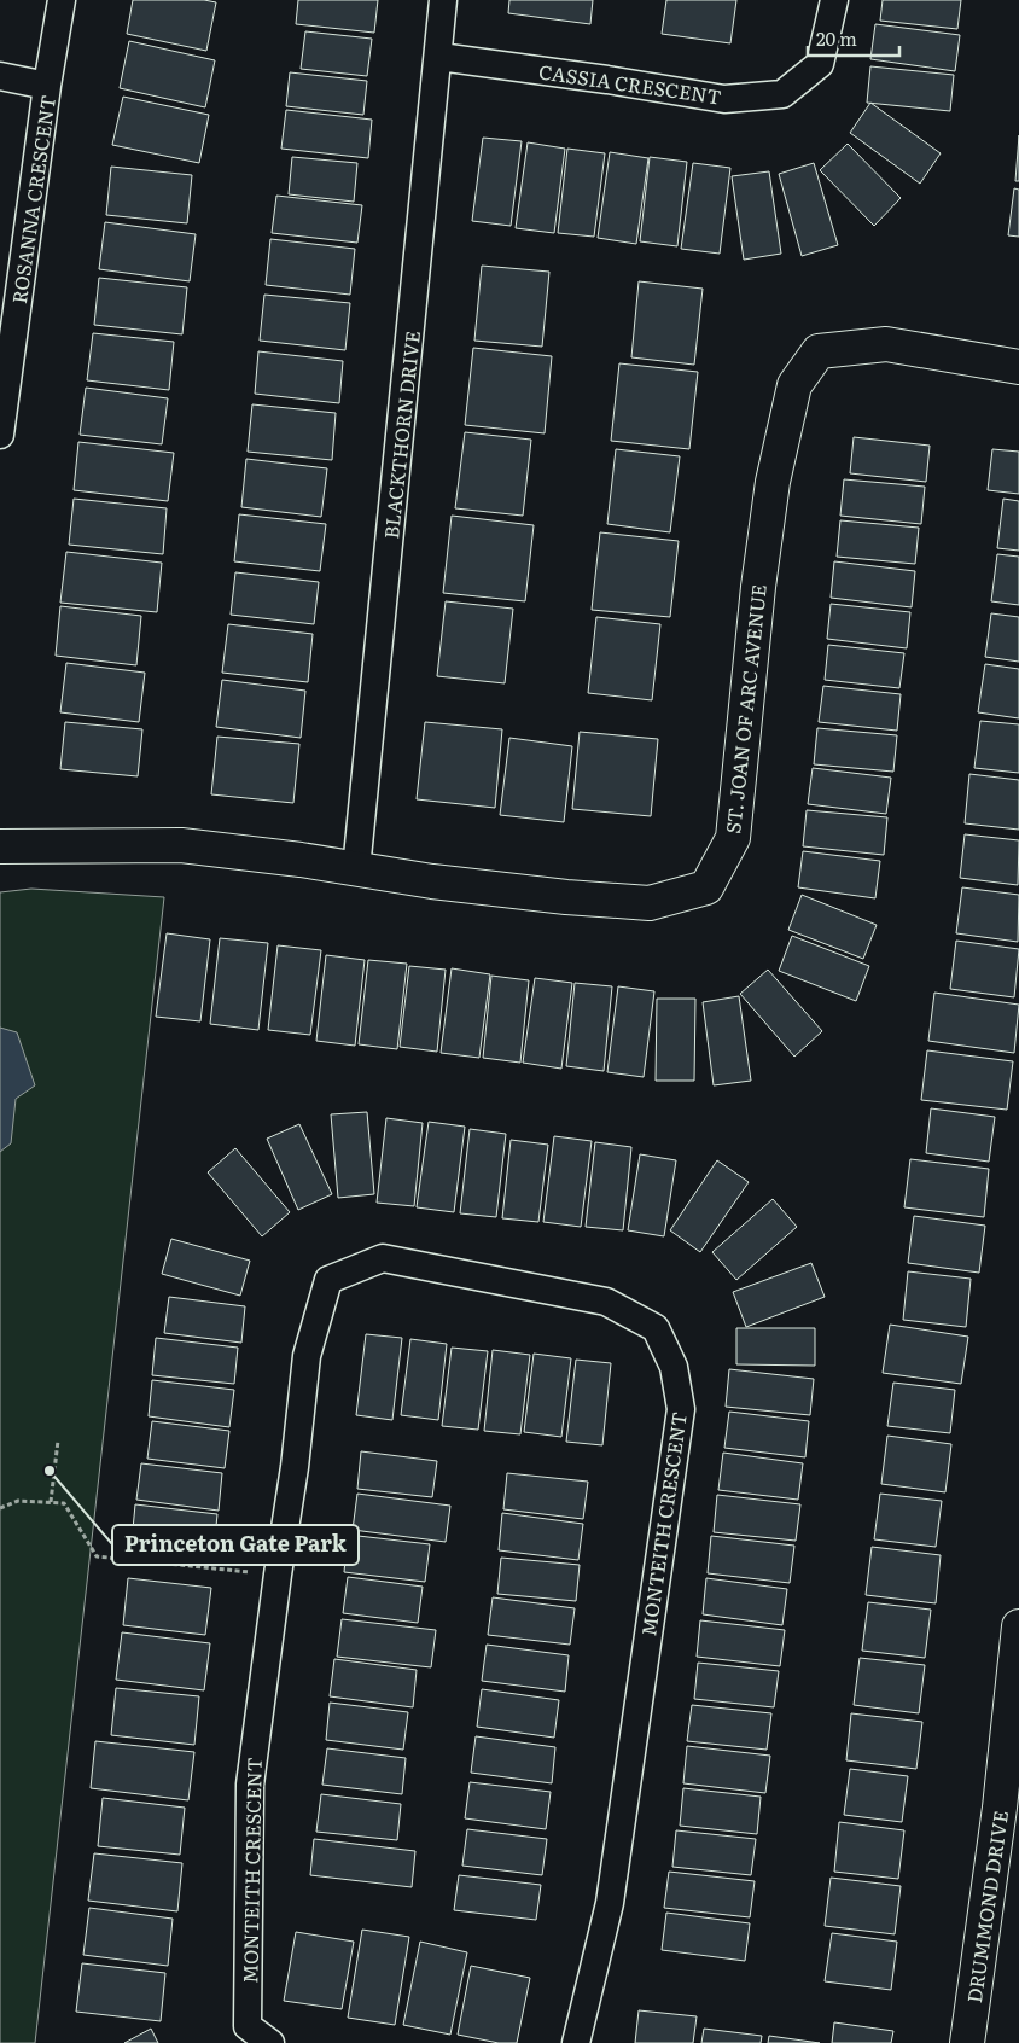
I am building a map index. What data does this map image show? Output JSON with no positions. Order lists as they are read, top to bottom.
{
  "streets": {
    "street": [
      "CASSIA CRESCENT",
      "ROSANNA CRESCENT",
      "BLACKTHORN DRIVE",
      "ST. JOAN OF ARC AVENUE",
      "MONTEITH CRESCENT",
      "DRUMMOND DRIVE"
    ]
  },
  "crossings": [
    ["CASSIA CRESCENT", "BLACKTHORN DRIVE"],
    ["BLACKTHORN DRIVE", "ST. JOAN OF ARC AVENUE"]
  ],
  "places": ["Princeton Gate Park"],
  "scale_bar": "20 m"
}
